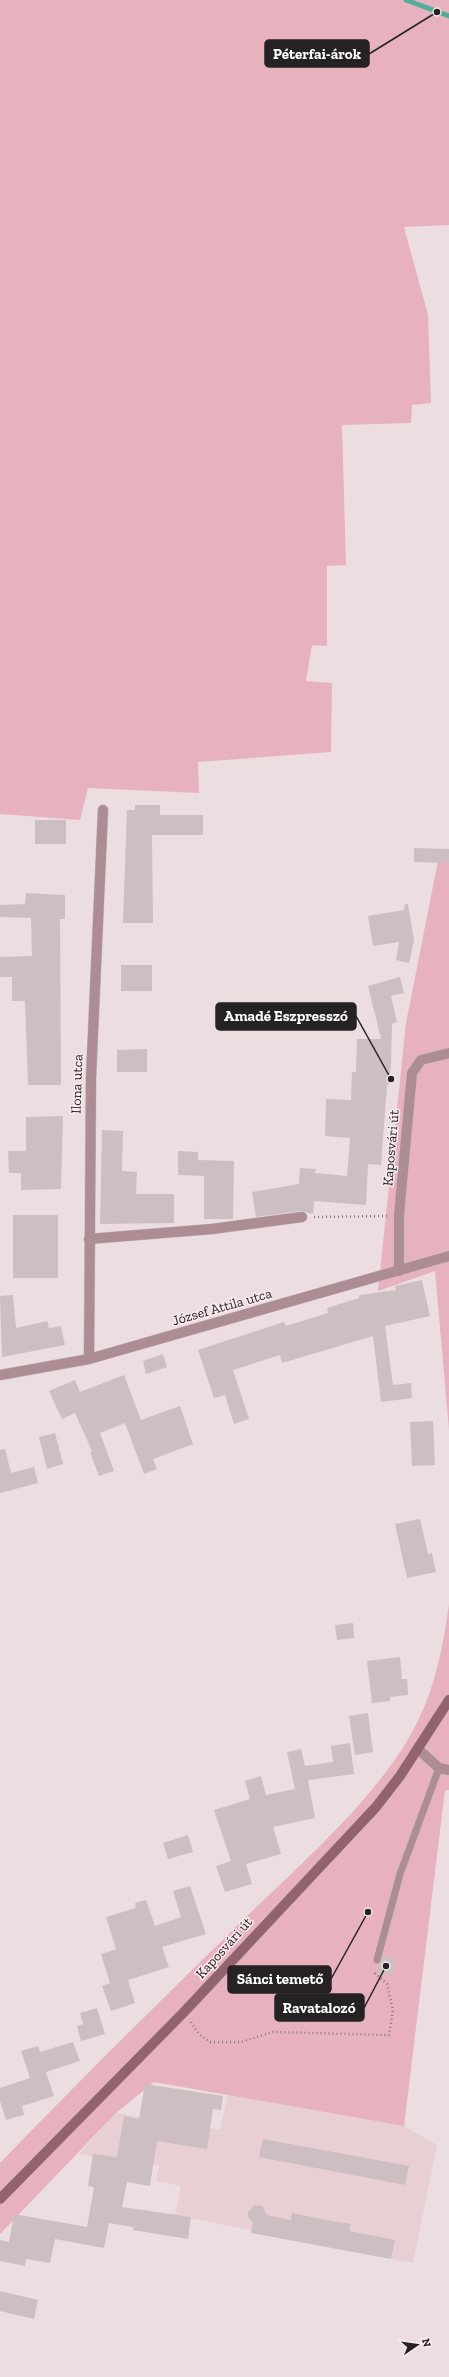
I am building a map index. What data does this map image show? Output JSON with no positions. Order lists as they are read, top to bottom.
{
  "streets": {
    "street": ["Ilona utca", "Kaposvári út", "József Attila utca"]
  },
  "crossings": [
    ["Ilona utca", "József Attila utca"],
    ["Kaposvári út", "József Attila utca"]
  ],
  "places": [
    "Péterfai-árok",
    "Amadé Eszpresszó",
    "Sánci temető",
    "Ravatalozó"
  ],
  "north": "right"
}
